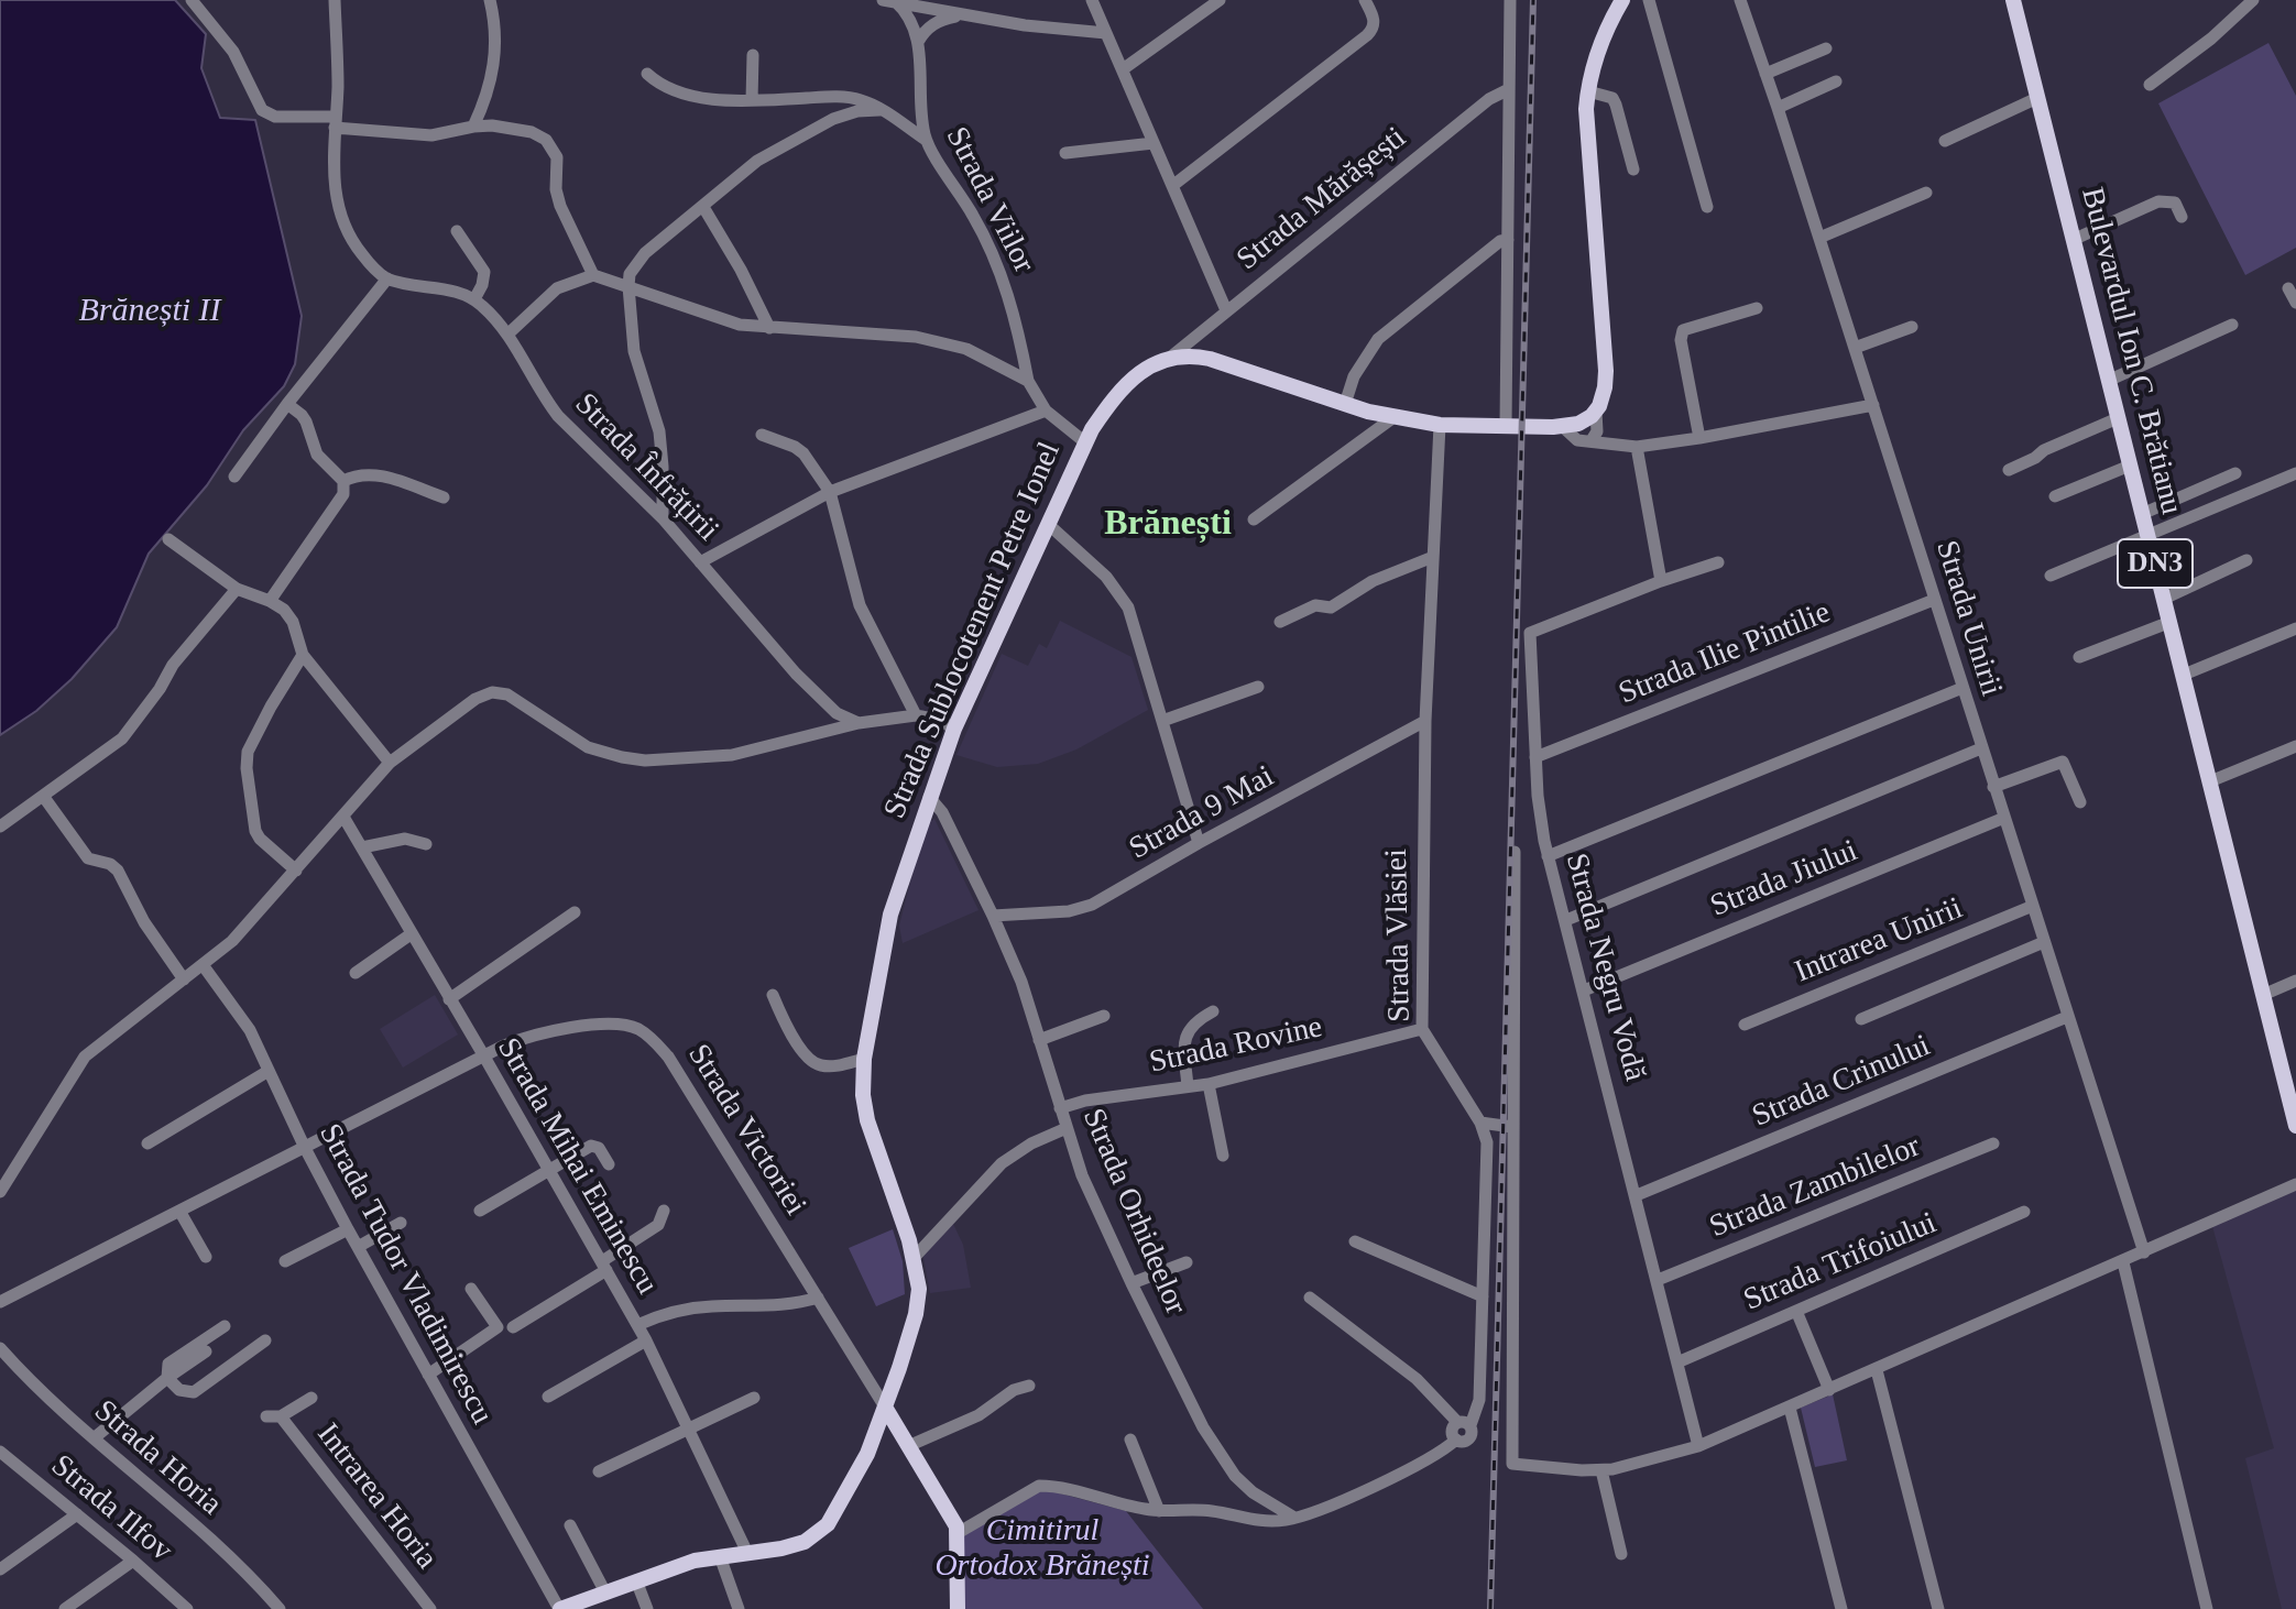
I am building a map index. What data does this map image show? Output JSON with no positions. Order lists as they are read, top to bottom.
{
  "streets": {
    "main road": [
      "Bulevardul Ion C. Brătianu",
      "DN3",
      "Strada Sublocotenent Petre Ionel",
      "Strada Victoriei"
    ],
    "street": [
      "Strada Mărășești",
      "Strada Viilor",
      "Strada Înfrățirii",
      "Strada Unirii",
      "Strada Ilie Pintilie",
      "Strada 9 Mai",
      "Strada Jiului",
      "Strada Vlăsiei",
      "Intrarea Unirii",
      "Strada Negru Vodă",
      "Strada Rovine",
      "Strada Crinului",
      "Strada Mihai Eminescu",
      "Strada Zambilelor",
      "Strada Orhideelor",
      "Strada Trifoiului",
      "Strada Tudor Vladimirescu",
      "Strada Horia",
      "Intrarea Horia",
      "Strada Ilfov"
    ]
  },
  "crossings": [
    ["Strada Mărășești", "Strada Sublocotenent Petre Ionel"],
    ["Strada Unirii", "Strada Ilie Pintilie"],
    ["Strada Unirii", "Strada Jiului"],
    ["Strada Unirii", "Intrarea Unirii"],
    ["Strada Unirii", "Strada Crinului"],
    ["Strada Sublocotenent Petre Ionel", "Strada Victoriei"],
    ["Strada Sublocotenent Petre Ionel", "Strada Mihai Eminescu"],
    ["Strada Sublocotenent Petre Ionel", "Strada Orhideelor"],
    ["Strada Sublocotenent Petre Ionel", "Strada Tudor Vladimirescu"],
    ["Strada Ilie Pintilie", "Strada Negru Vodă"],
    ["Strada 9 Mai", "Strada Vlăsiei"],
    ["Strada 9 Mai", "Strada Orhideelor"],
    ["Strada Jiului", "Strada Negru Vodă"],
    ["Strada Vlăsiei", "Strada Rovine"],
    ["Strada Vlăsiei", "Strada Orhideelor"],
    ["Strada Negru Vodă", "Strada Crinului"],
    ["Strada Negru Vodă", "Strada Zambilelor"],
    ["Strada Negru Vodă", "Strada Trifoiului"],
    ["Strada Rovine", "Strada Orhideelor"],
    ["Strada Victoriei", "Strada Mihai Eminescu"],
    ["Strada Victoriei", "Strada Tudor Vladimirescu"]
  ],
  "districts": ["Brănești"],
  "water": ["Brănești II"],
  "parks": ["Cimitirul Ortodox Brănești"]
}
